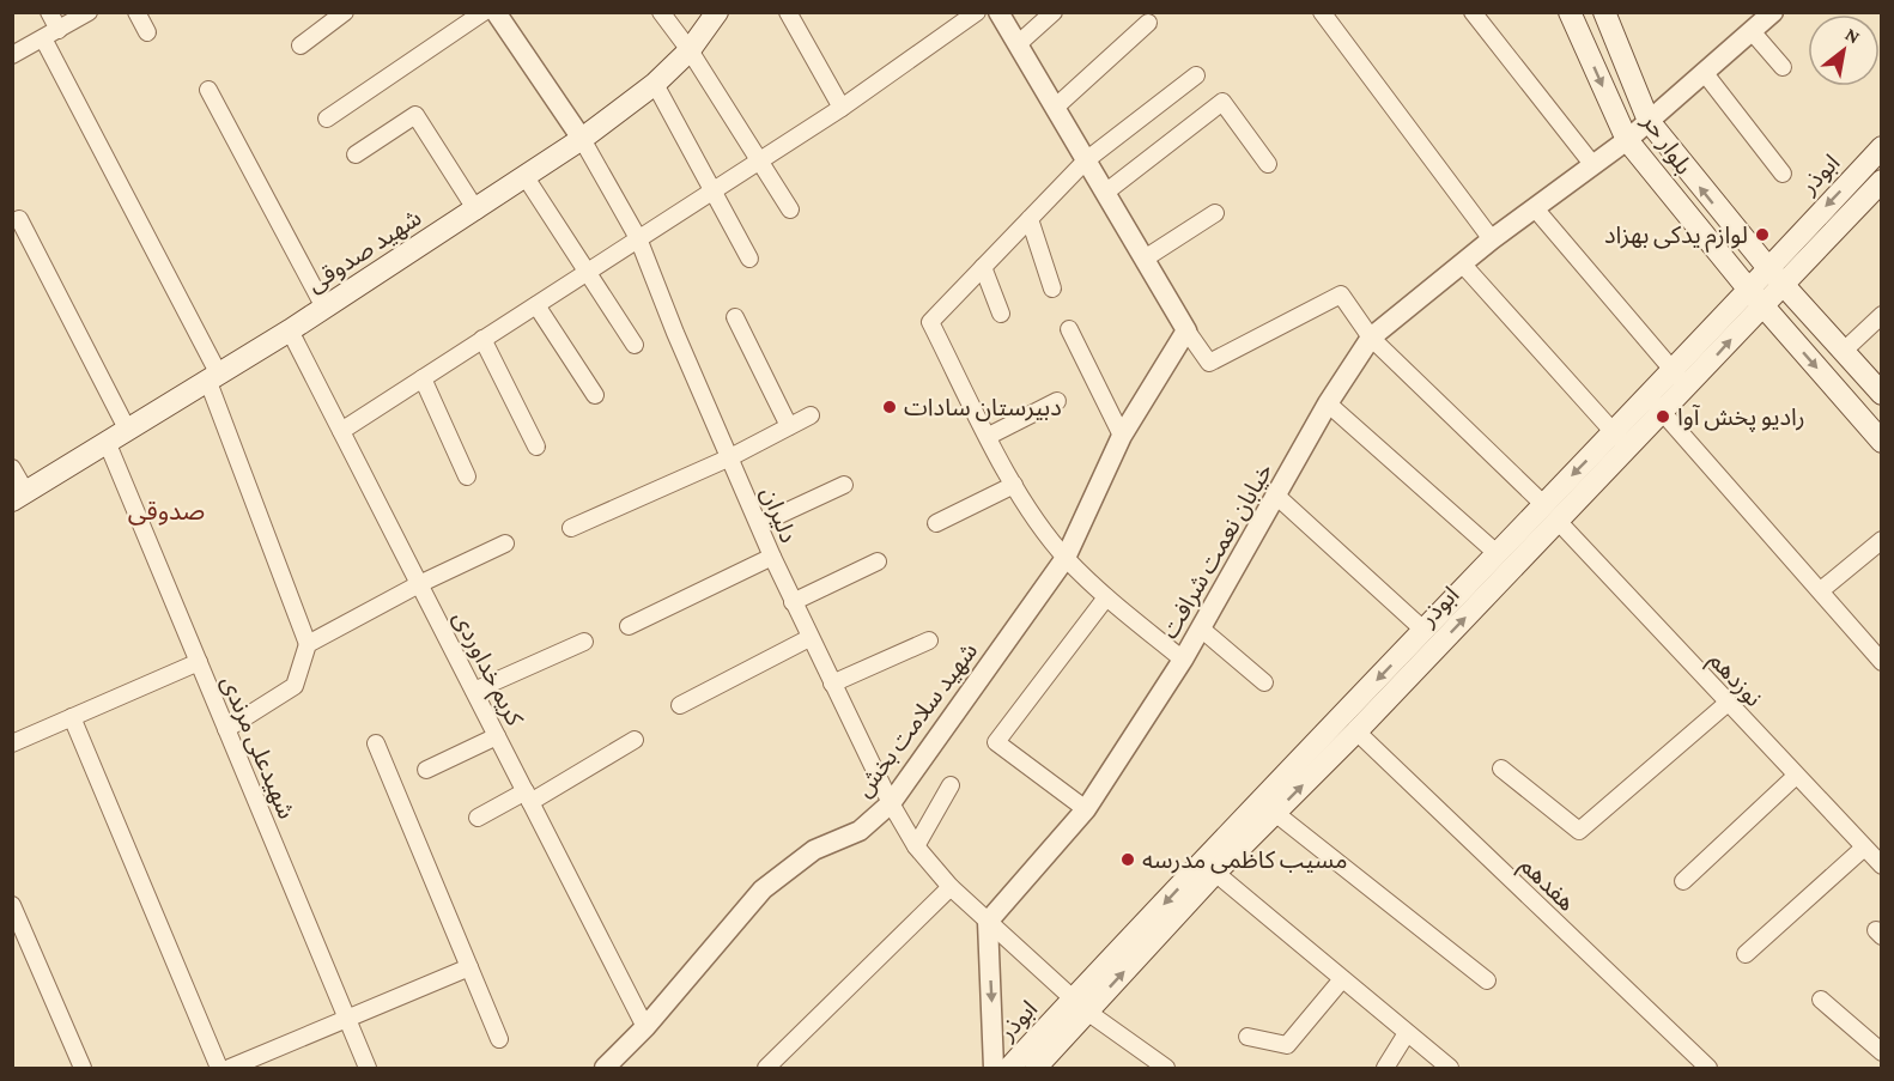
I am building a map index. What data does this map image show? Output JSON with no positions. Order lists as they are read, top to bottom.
{
  "streets": {
    "main road": ["بلوار حر", "ابوذر", "شهید صدوقی"],
    "street": [
      "دلیران",
      "خیابان نعمت شرافت",
      "کریم خداوردی",
      "نوزدهم",
      "شهید سلامت بخش",
      "شهیدعلی مرندی",
      "هفدهم"
    ]
  },
  "crossings": [
    ["بلوار حر", "ابوذر"],
    ["بلوار حر", "خیابان نعمت شرافت"],
    ["ابوذر", "دلیران"],
    ["ابوذر", "نوزدهم"],
    ["ابوذر", "هفدهم"],
    ["شهید صدوقی", "دلیران"],
    ["شهید صدوقی", "کریم خداوردی"],
    ["شهید صدوقی", "شهیدعلی مرندی"],
    ["دلیران", "خیابان نعمت شرافت"],
    ["دلیران", "شهید سلامت بخش"],
    ["خیابان نعمت شرافت", "نوزدهم"],
    ["کریم خداوردی", "شهید سلامت بخش"],
    ["نوزدهم", "شهید سلامت بخش"]
  ],
  "districts": ["صدوقی"],
  "places": [
    "لوازم یدکی بهزاد",
    "دبیرستان سادات",
    "رادیو پخش آوا",
    "مسیب کاظمی مدرسه"
  ],
  "north": "top right"
}
